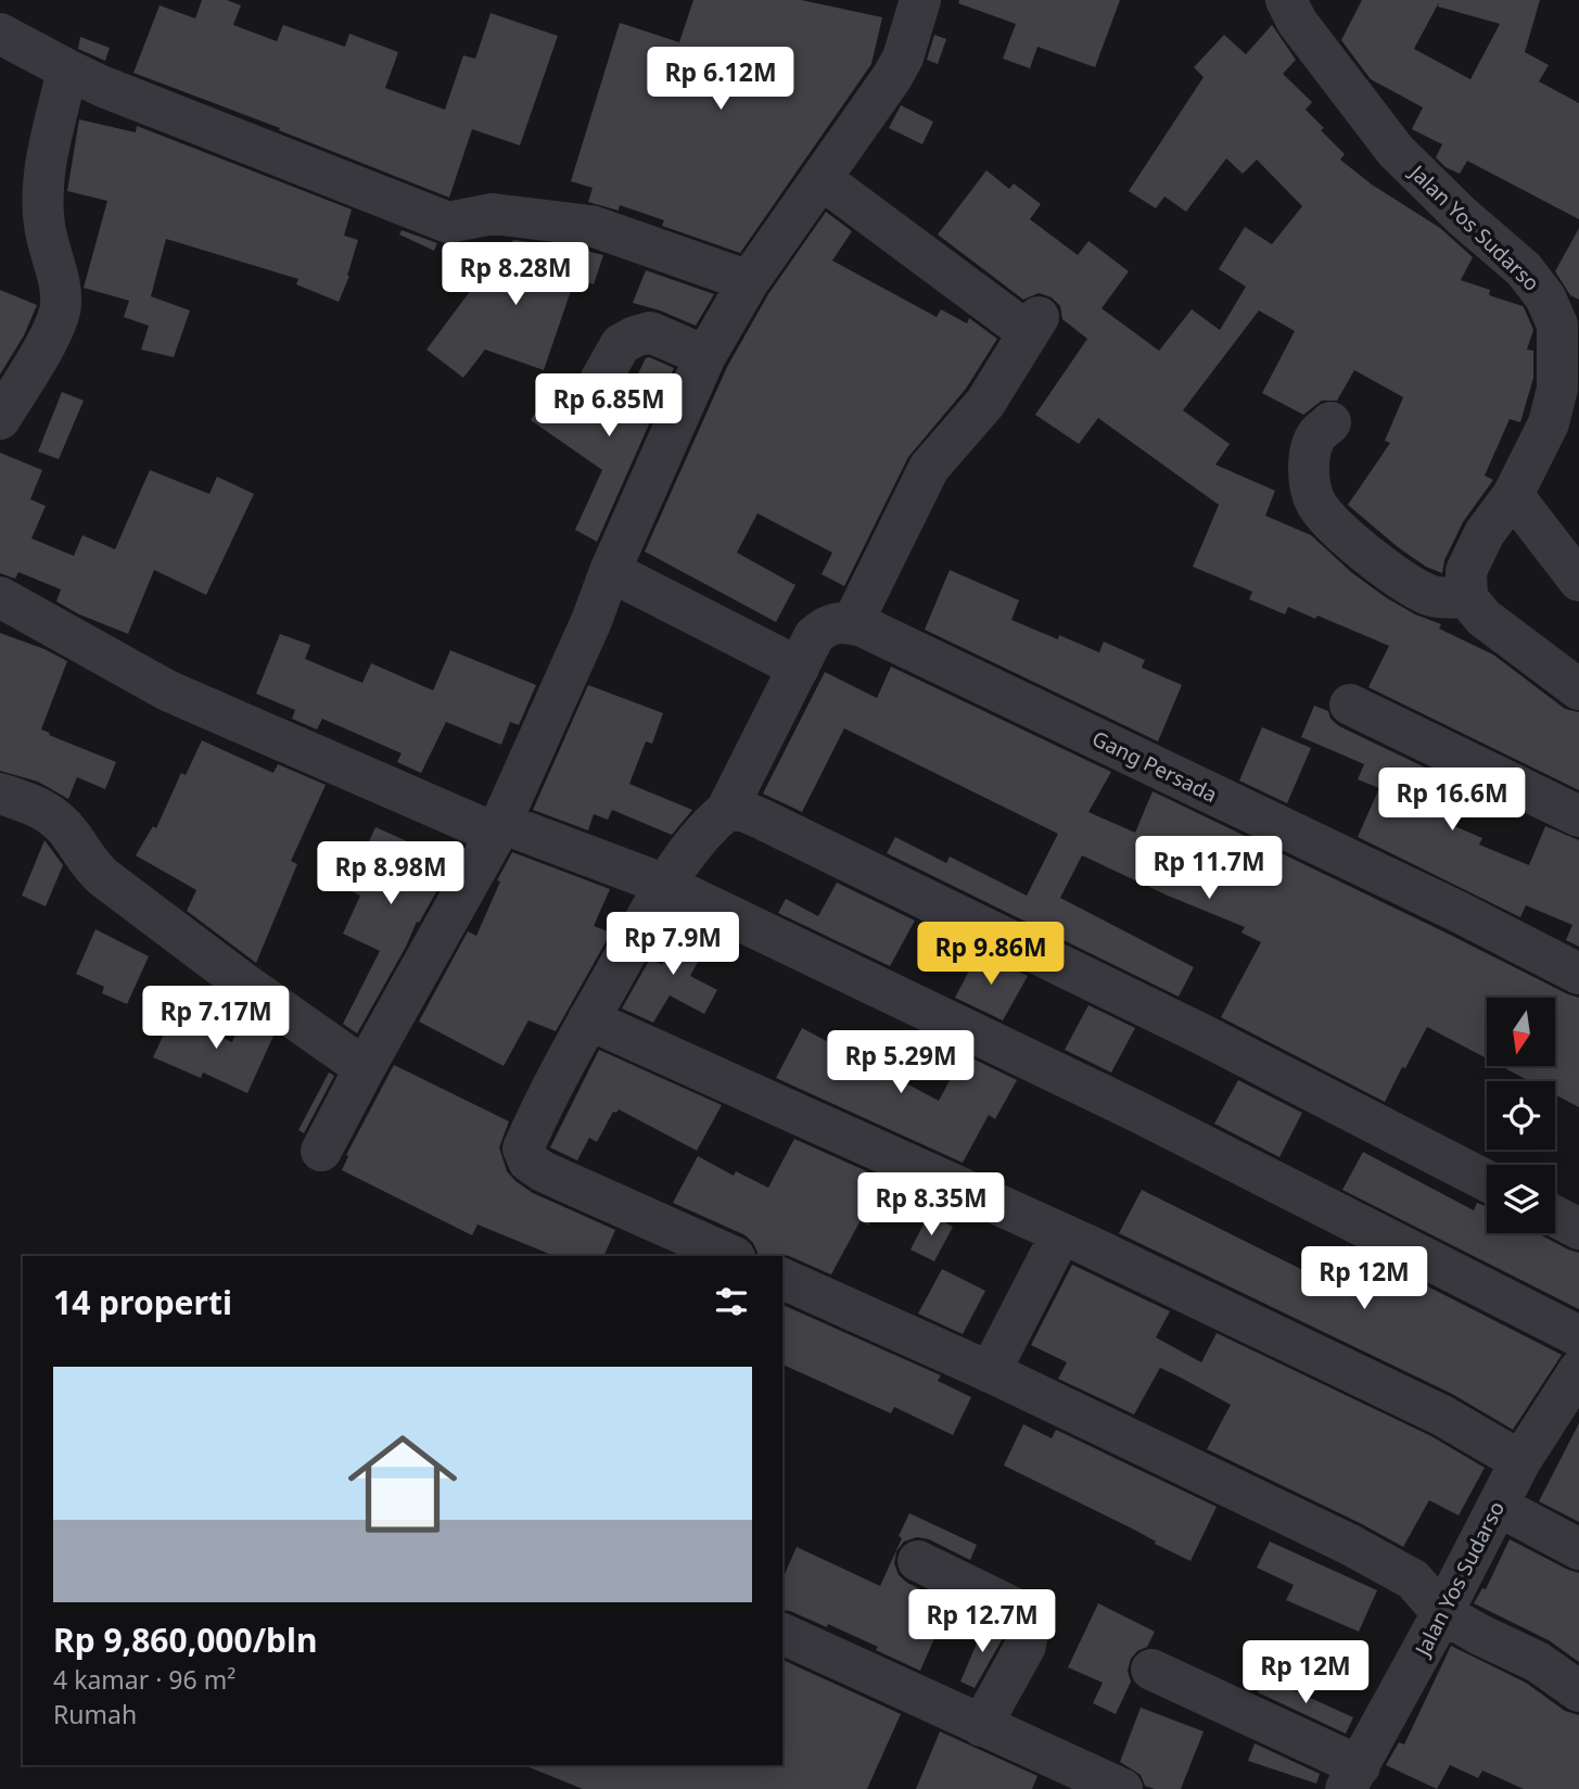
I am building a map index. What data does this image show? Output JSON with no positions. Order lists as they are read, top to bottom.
{
  "streets": {
    "street": ["Jalan Yos Sudarso", "Gang Persada"]
  },
  "north": "bottom",
  "page": {
    "price": [
      "Rp 6.12M",
      "Rp 8.28M",
      "Rp 6.85M",
      "Rp 16.6M",
      "Rp 11.7M",
      "Rp 8.98M",
      "Rp 7.9M",
      "Rp 9.86M",
      "Rp 7.17M",
      "Rp 5.29M",
      "Rp 8.35M",
      "Rp 12M",
      "Rp 12.7M",
      "Rp 12M"
    ],
    "heading": "14 properti",
    "list": [
      {
        "name": "Rp 9,860,000/bln",
        "note": "4 kamar · 96 m² · Rumah"
      }
    ]
  }
}
